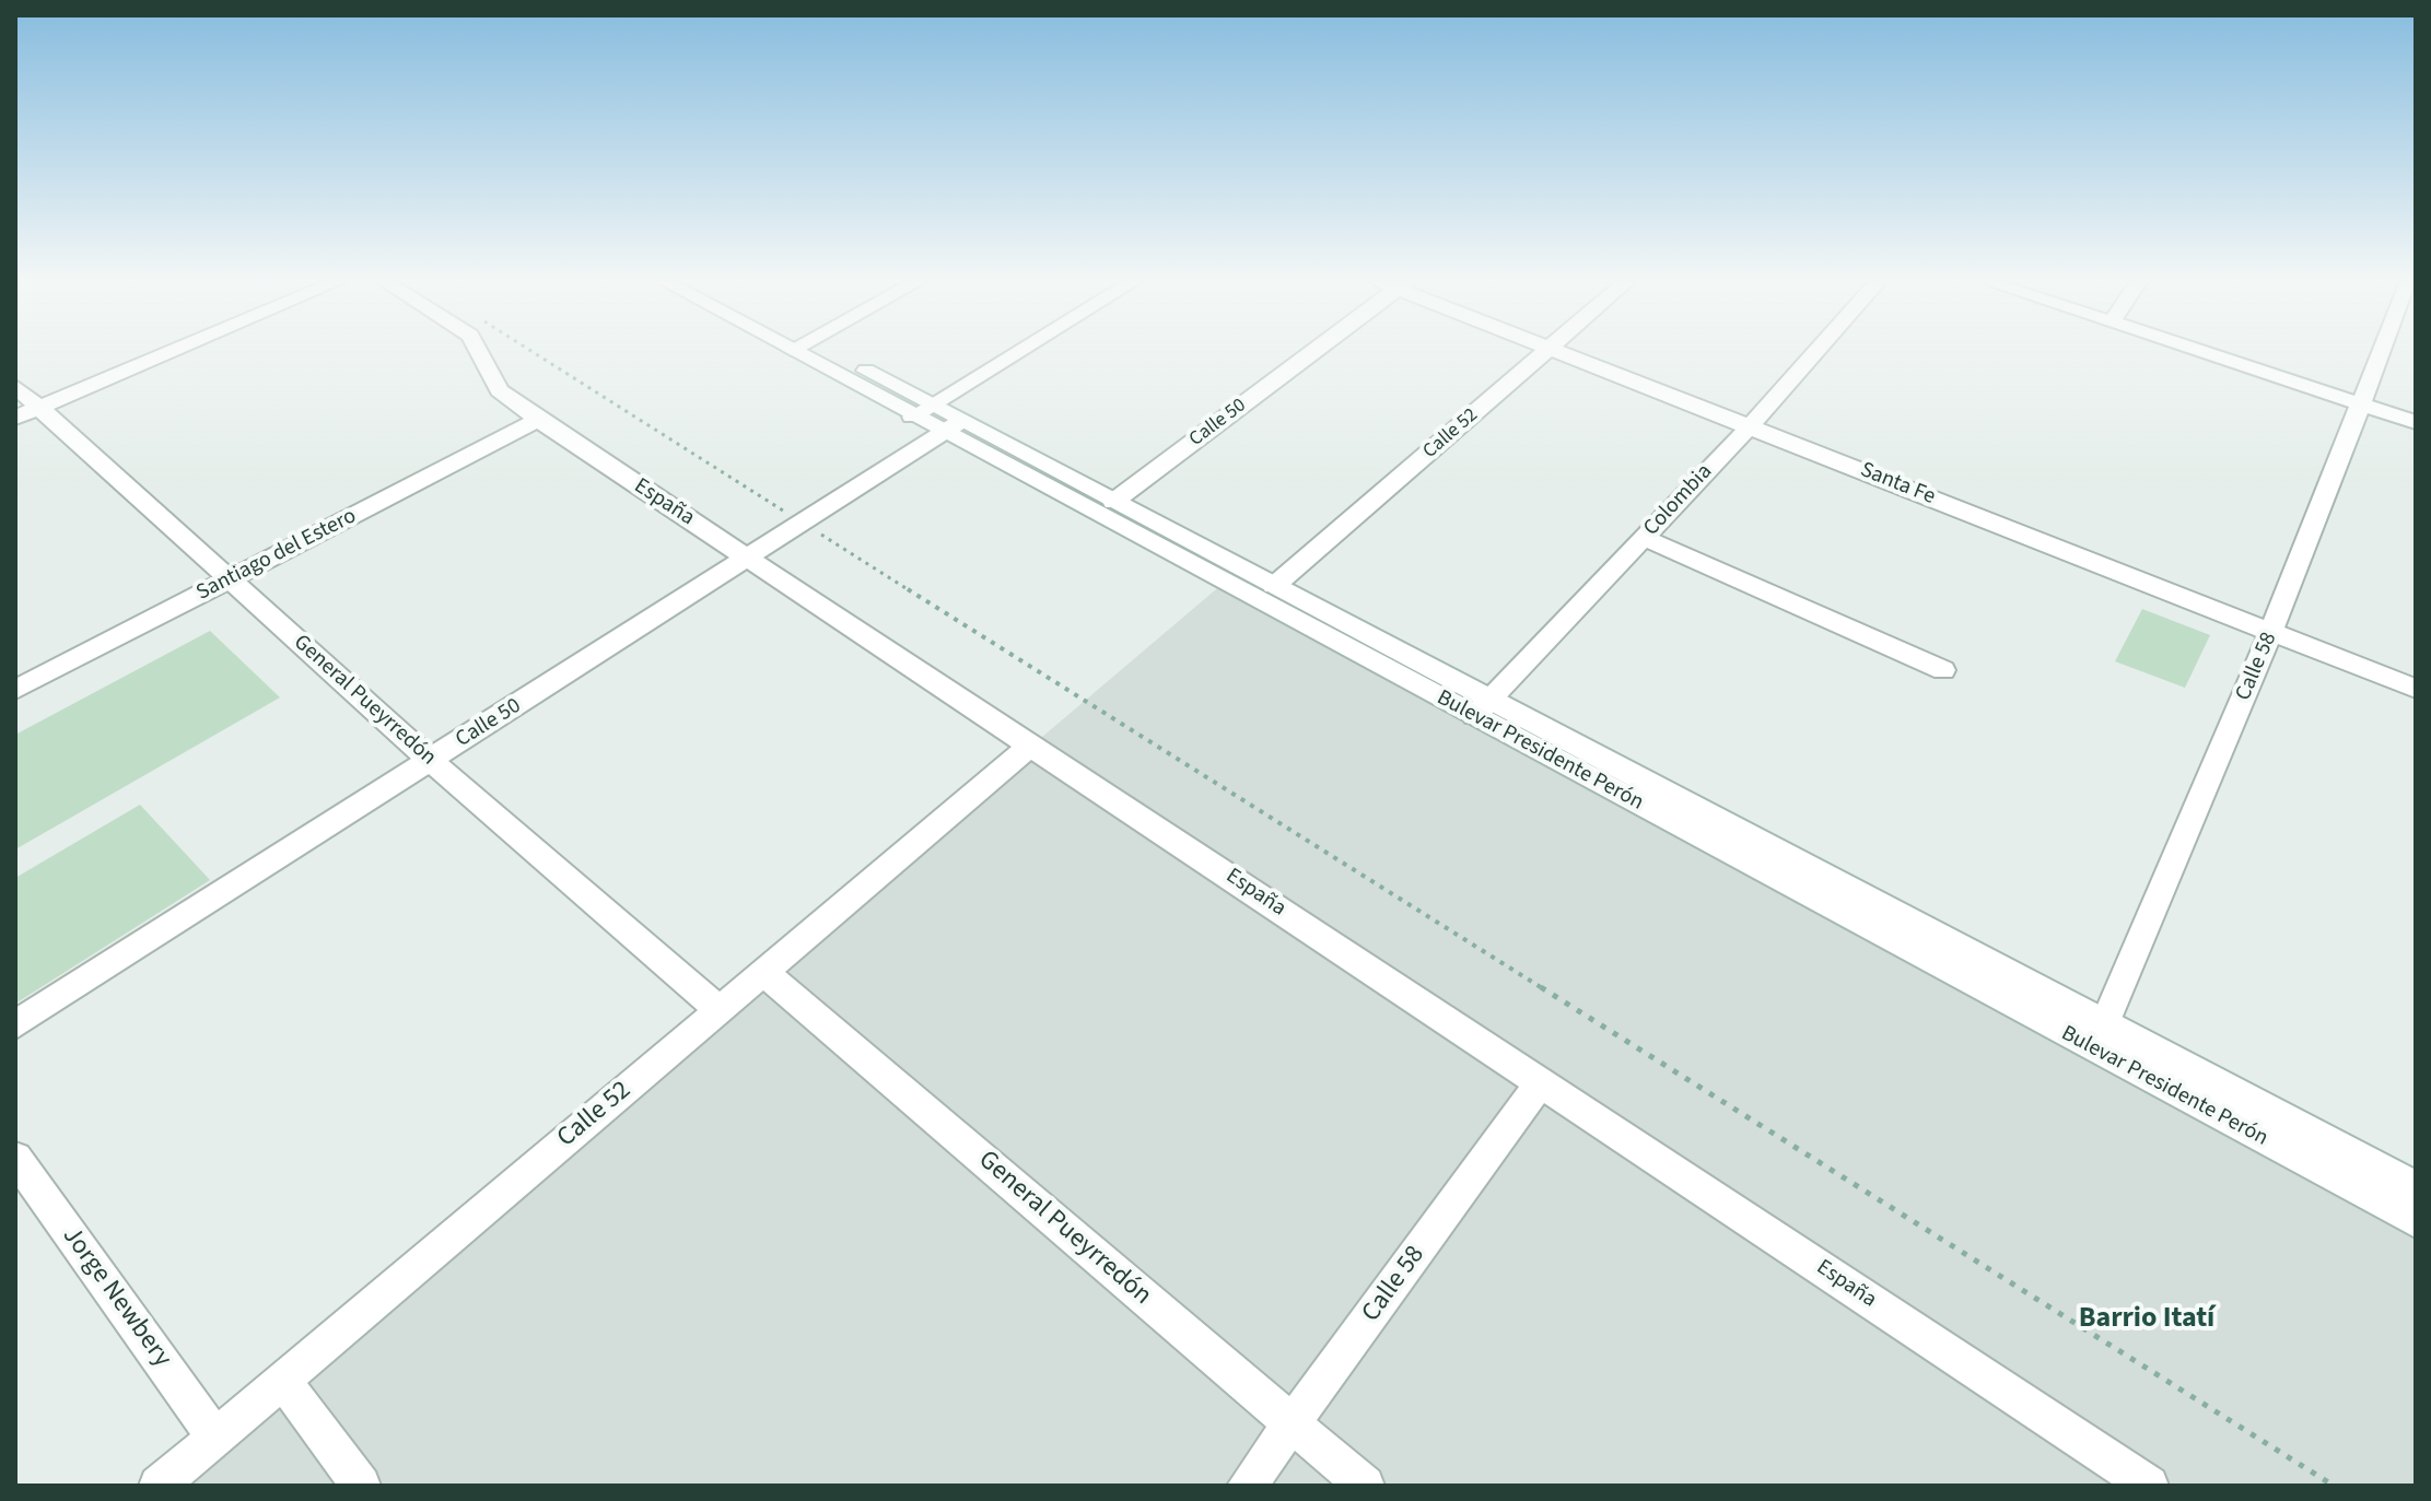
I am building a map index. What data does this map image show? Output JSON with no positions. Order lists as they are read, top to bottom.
{
  "streets": {
    "street": [
      "Calle 50",
      "Calle 52",
      "Santa Fe",
      "Colombia",
      "España",
      "Santiago del Estero",
      "Calle 58",
      "General Pueyrredón",
      "Bulevar Presidente Perón",
      "Jorge Newbery"
    ]
  },
  "crossings": [
    ["Calle 50", "España"],
    ["Calle 50", "General Pueyrredón"],
    ["Calle 50", "Bulevar Presidente Perón"],
    ["Calle 52", "España"],
    ["Calle 52", "General Pueyrredón"],
    ["Calle 52", "Bulevar Presidente Perón"],
    ["Calle 52", "Jorge Newbery"],
    ["Santa Fe", "Colombia"],
    ["Santa Fe", "Calle 58"],
    ["Colombia", "Bulevar Presidente Perón"],
    ["España", "Santiago del Estero"],
    ["España", "Calle 58"],
    ["Santiago del Estero", "General Pueyrredón"],
    ["Calle 58", "General Pueyrredón"],
    ["Calle 58", "Bulevar Presidente Perón"]
  ],
  "districts": ["Barrio Itatí"]
}
